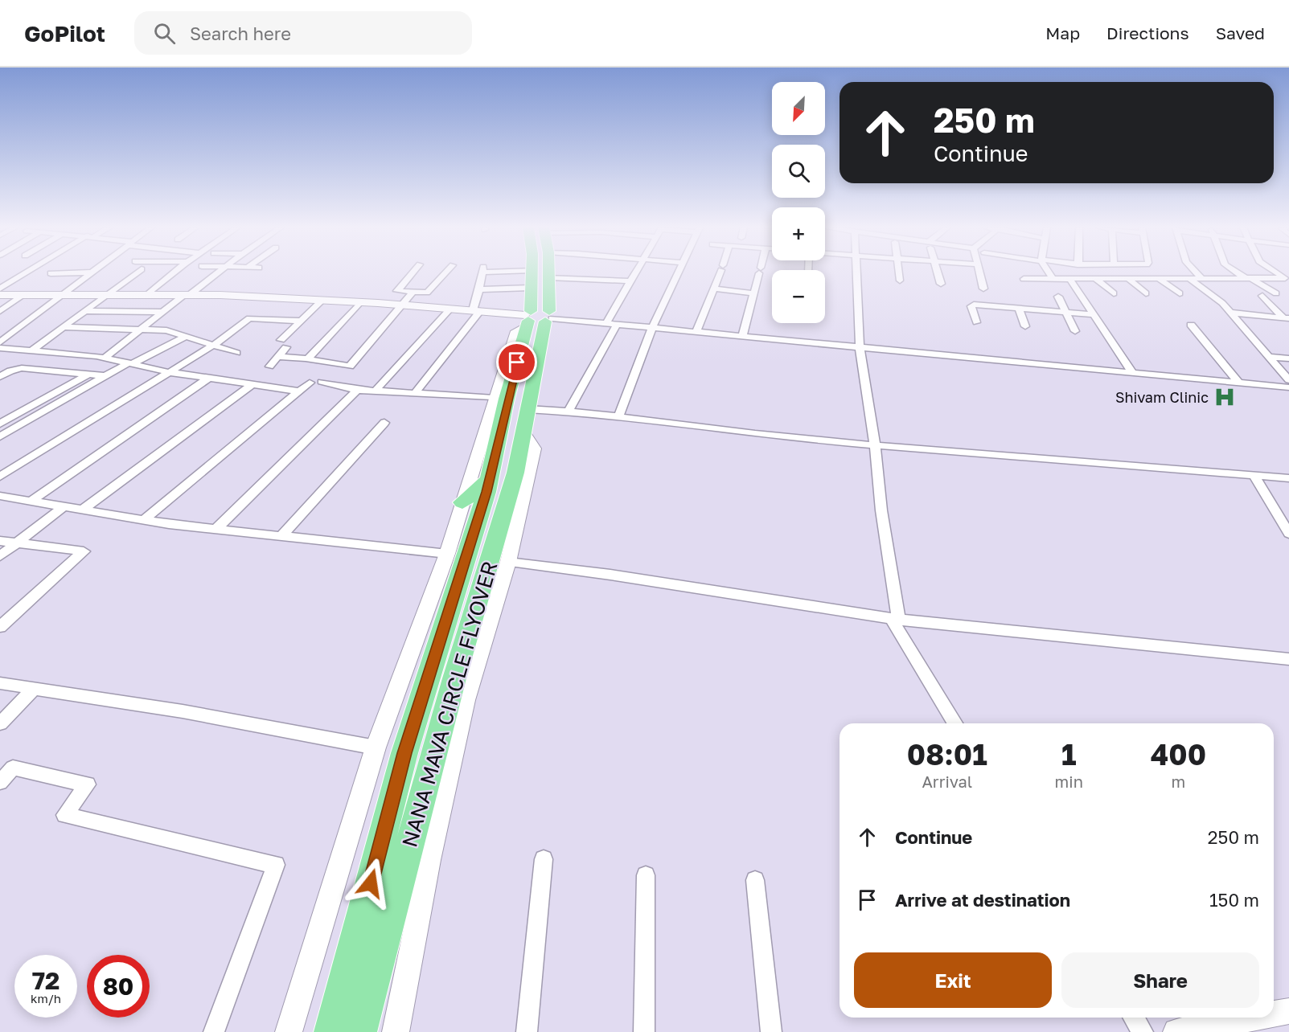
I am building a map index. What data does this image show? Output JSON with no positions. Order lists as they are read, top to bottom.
{
  "streets": {
    "highway": ["NANA MAVA CIRCLE FLYOVER"]
  },
  "places": {
    "hospital": ["Shivam Clinic"]
  },
  "north": "bottom left",
  "page": {
    "header": "GoPilot",
    "search": "Search here",
    "nav": ["Map", "Directions", "Saved"],
    "map_buttons": ["+", "−"],
    "turn": ["250 m", "Continue"],
    "eta": [
      "08:01",
      "Arrival",
      "1",
      "min",
      "400",
      "m"
    ],
    "list": [
      {
        "name": "Continue",
        "value": "250 m"
      },
      {
        "name": "Arrive at destination",
        "value": "150 m"
      }
    ],
    "buttons": ["Exit", "Share"],
    "speed": "72 km/h",
    "limit": "80"
  }
}
